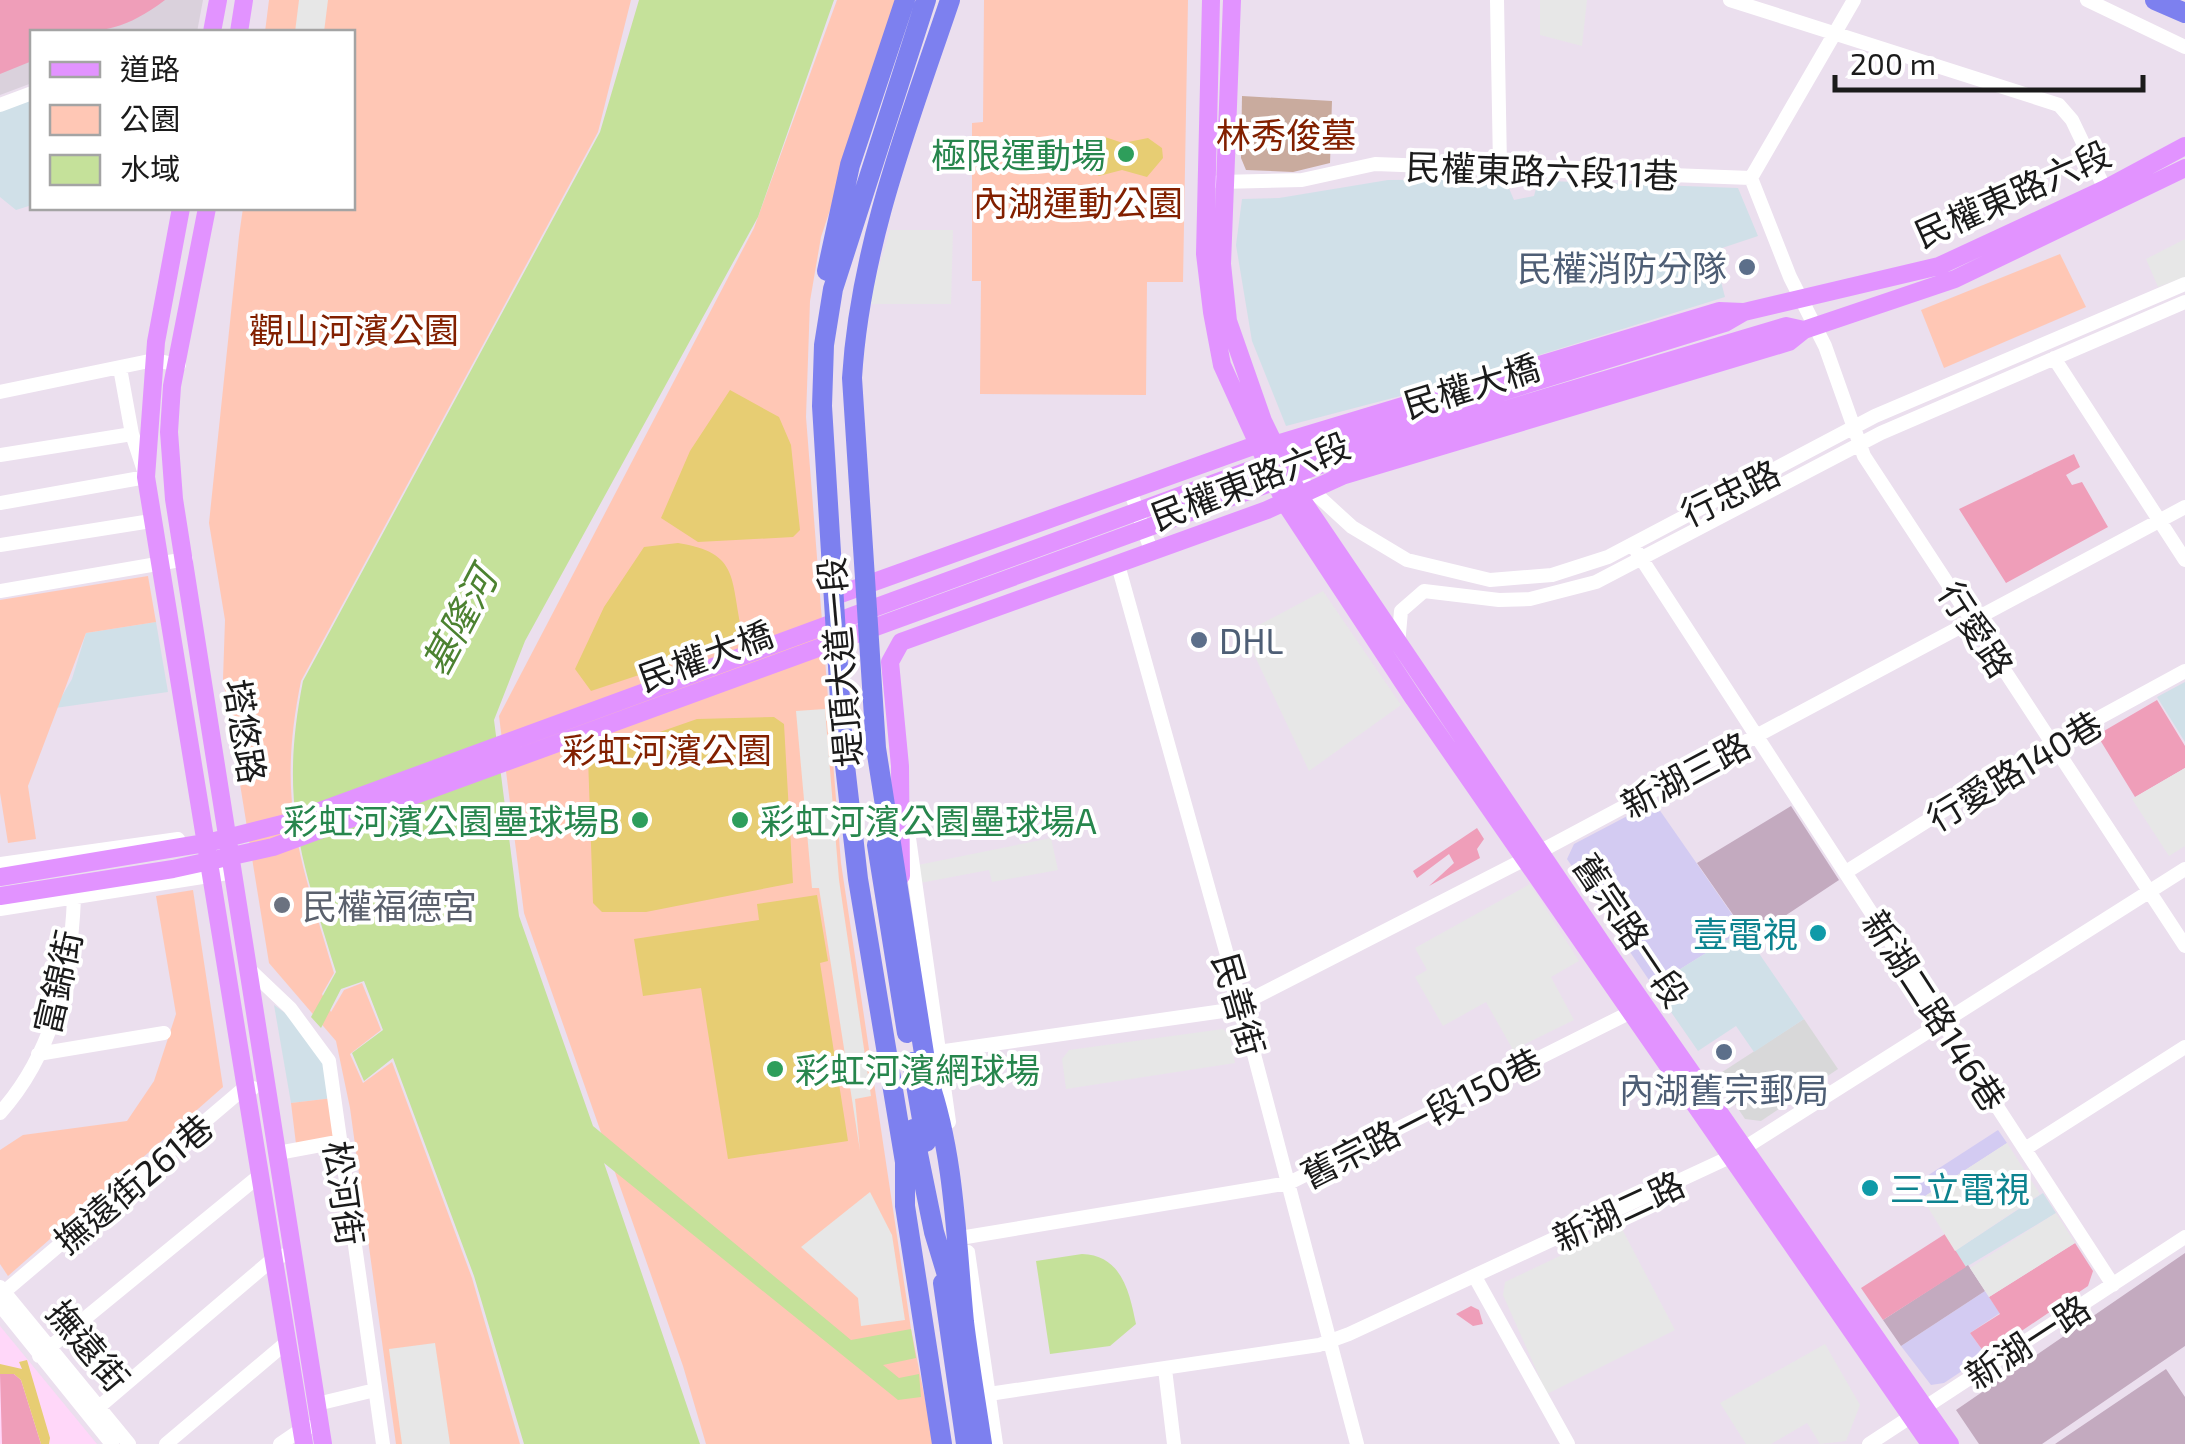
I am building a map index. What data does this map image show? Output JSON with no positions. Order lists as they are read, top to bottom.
{
  "streets": {
    "highway": ["堤頂大道一段"],
    "main road": [
      "民權東路六段",
      "民權大橋",
      "塔悠路",
      "舊宗路一段"
    ],
    "street": [
      "民權東路六段11巷",
      "行忠路",
      "行愛路",
      "行愛路140巷",
      "新湖三路",
      "富錦街",
      "民善街",
      "新湖二路146巷",
      "舊宗路一段150巷",
      "撫遠街261巷",
      "松河街",
      "新湖二路",
      "新湖一路",
      "撫遠街"
    ]
  },
  "crossings": [
    ["民權東路六段", "民權大橋"],
    ["民權東路六段", "行忠路"],
    ["民權東路六段", "行愛路"],
    ["民權東路六段", "堤頂大道一段"],
    ["民權東路六段", "舊宗路一段"],
    ["民權東路六段", "民善街"],
    ["行忠路", "行愛路"],
    ["行忠路", "舊宗路一段"],
    ["行忠路", "新湖二路146巷"],
    ["行愛路", "行愛路140巷"],
    ["行愛路", "新湖三路"],
    ["行愛路", "新湖二路"],
    ["堤頂大道一段", "新湖三路"],
    ["堤頂大道一段", "舊宗路一段150巷"],
    ["堤頂大道一段", "新湖二路"],
    ["塔悠路", "撫遠街261巷"],
    ["塔悠路", "松河街"],
    ["行愛路140巷", "新湖二路146巷"],
    ["新湖三路", "舊宗路一段"],
    ["新湖三路", "民善街"],
    ["新湖三路", "新湖二路146巷"],
    ["舊宗路一段", "舊宗路一段150巷"],
    ["舊宗路一段", "新湖二路"],
    ["舊宗路一段", "新湖一路"],
    ["民善街", "舊宗路一段150巷"],
    ["民善街", "新湖二路"],
    ["新湖二路146巷", "新湖二路"],
    ["新湖二路146巷", "新湖一路"],
    ["撫遠街261巷", "撫遠街"]
  ],
  "water": ["基隆河"],
  "parks": [
    "林秀俊墓",
    "內湖運動公園",
    "觀山河濱公園",
    "彩虹河濱公園"
  ],
  "places": [
    "極限運動場",
    "民權消防分隊",
    "DHL",
    "彩虹河濱公園壘球場B",
    "彩虹河濱公園壘球場A",
    "民權福德宮",
    "壹電視",
    "內湖舊宗郵局",
    "彩虹河濱網球場",
    "三立電視"
  ],
  "legend": ["道路", "公園", "水域"],
  "scale_bar": "200 m"
}
